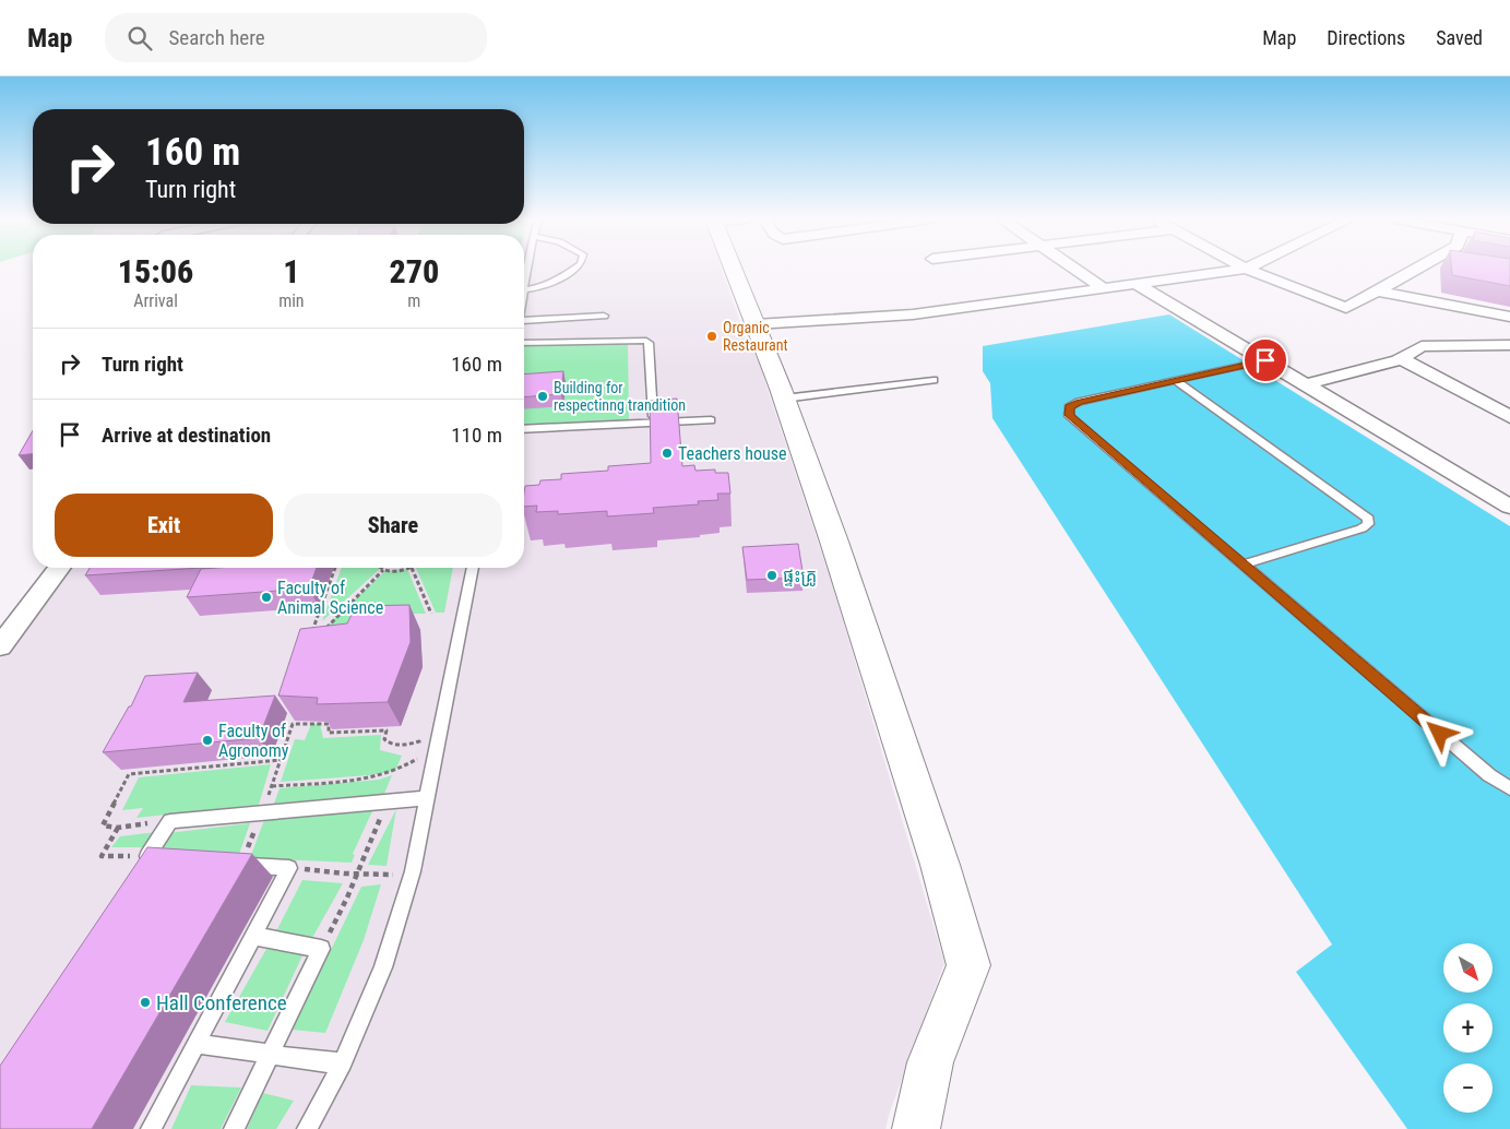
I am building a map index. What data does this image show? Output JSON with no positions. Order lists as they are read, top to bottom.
{
  "places": [
    "Organic Restaurant",
    "Building for respectinng trandition",
    "Teachers house",
    "ផ្ទះគ្រូ",
    "Faculty of Animal Science",
    "Faculty of Agronomy",
    "Hall Conference"
  ],
  "north": "bottom right",
  "page": {
    "header": "Map",
    "search": "Search here",
    "nav": ["Map", "Directions", "Saved"],
    "turn": ["160 m", "Turn right"],
    "eta": [
      "15:06",
      "Arrival",
      "1",
      "min",
      "270",
      "m"
    ],
    "list": [
      {
        "name": "Turn right",
        "value": "160 m"
      },
      {
        "name": "Arrive at destination",
        "value": "110 m"
      }
    ],
    "buttons": ["Exit", "Share"],
    "map_buttons": ["+", "−"]
  }
}
